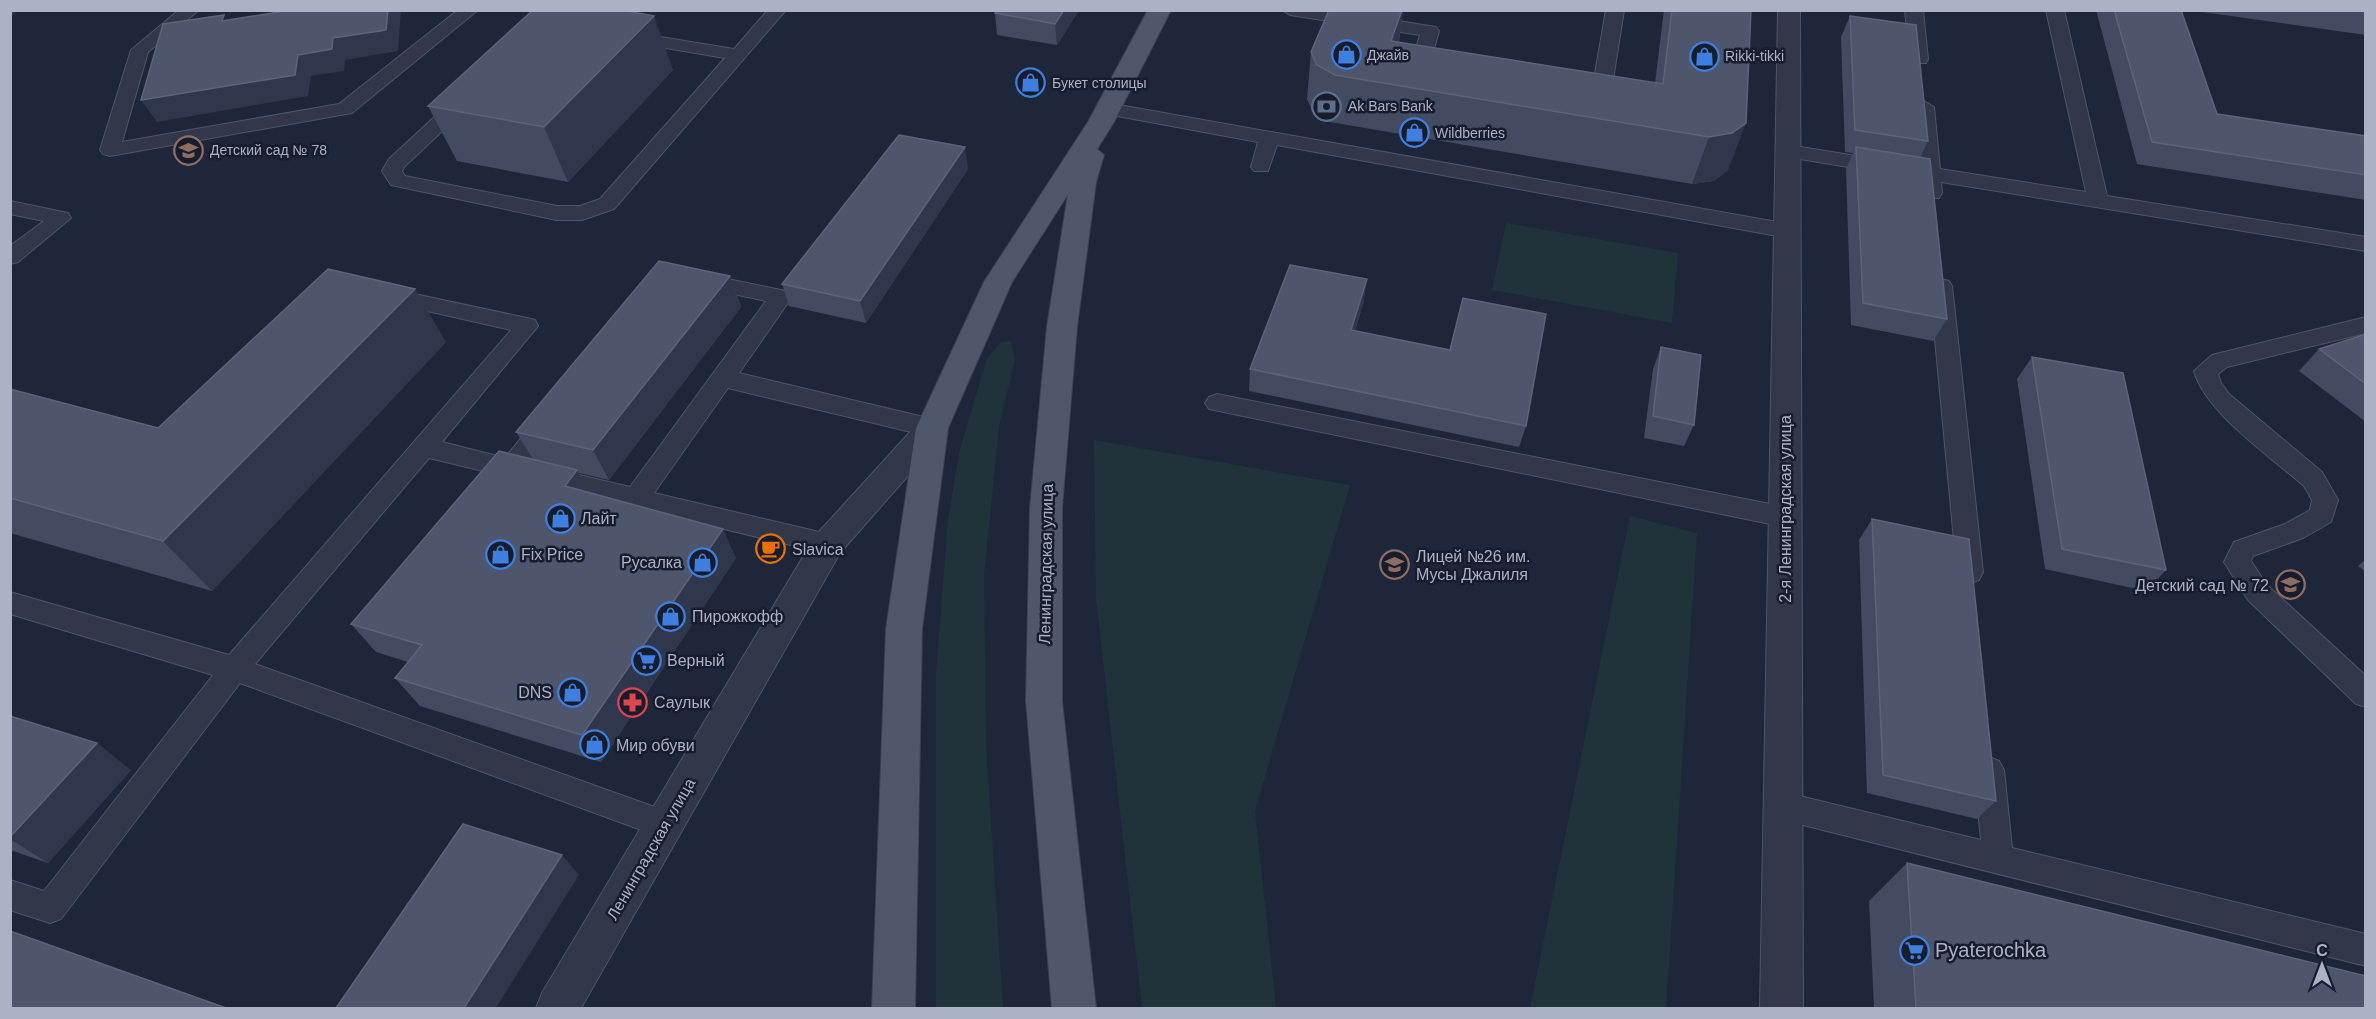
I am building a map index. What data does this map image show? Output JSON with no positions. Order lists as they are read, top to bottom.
{
  "streets": {
    "main road": ["Ленинградская улица"],
    "street": ["2-я Ленинградская улица"]
  },
  "places": {
    "shop": [
      "Джайв",
      "Rikki-tikki",
      "Букет столицы",
      "Wildberries",
      "Лайт",
      "Fix Price",
      "Русалка",
      "Пирожкофф",
      "DNS",
      "Мир обуви"
    ],
    "bank": ["Ak Bars Bank"],
    "school or university": ["Детский сад № 78", "Лицей №26 им. Мусы Джалиля", "Детский сад № 72"],
    "cafe": ["Slavica"],
    "supermarket": ["Верный", "Pyaterochka"],
    "pharmacy": ["Саулык"]
  },
  "north": "top"
}
